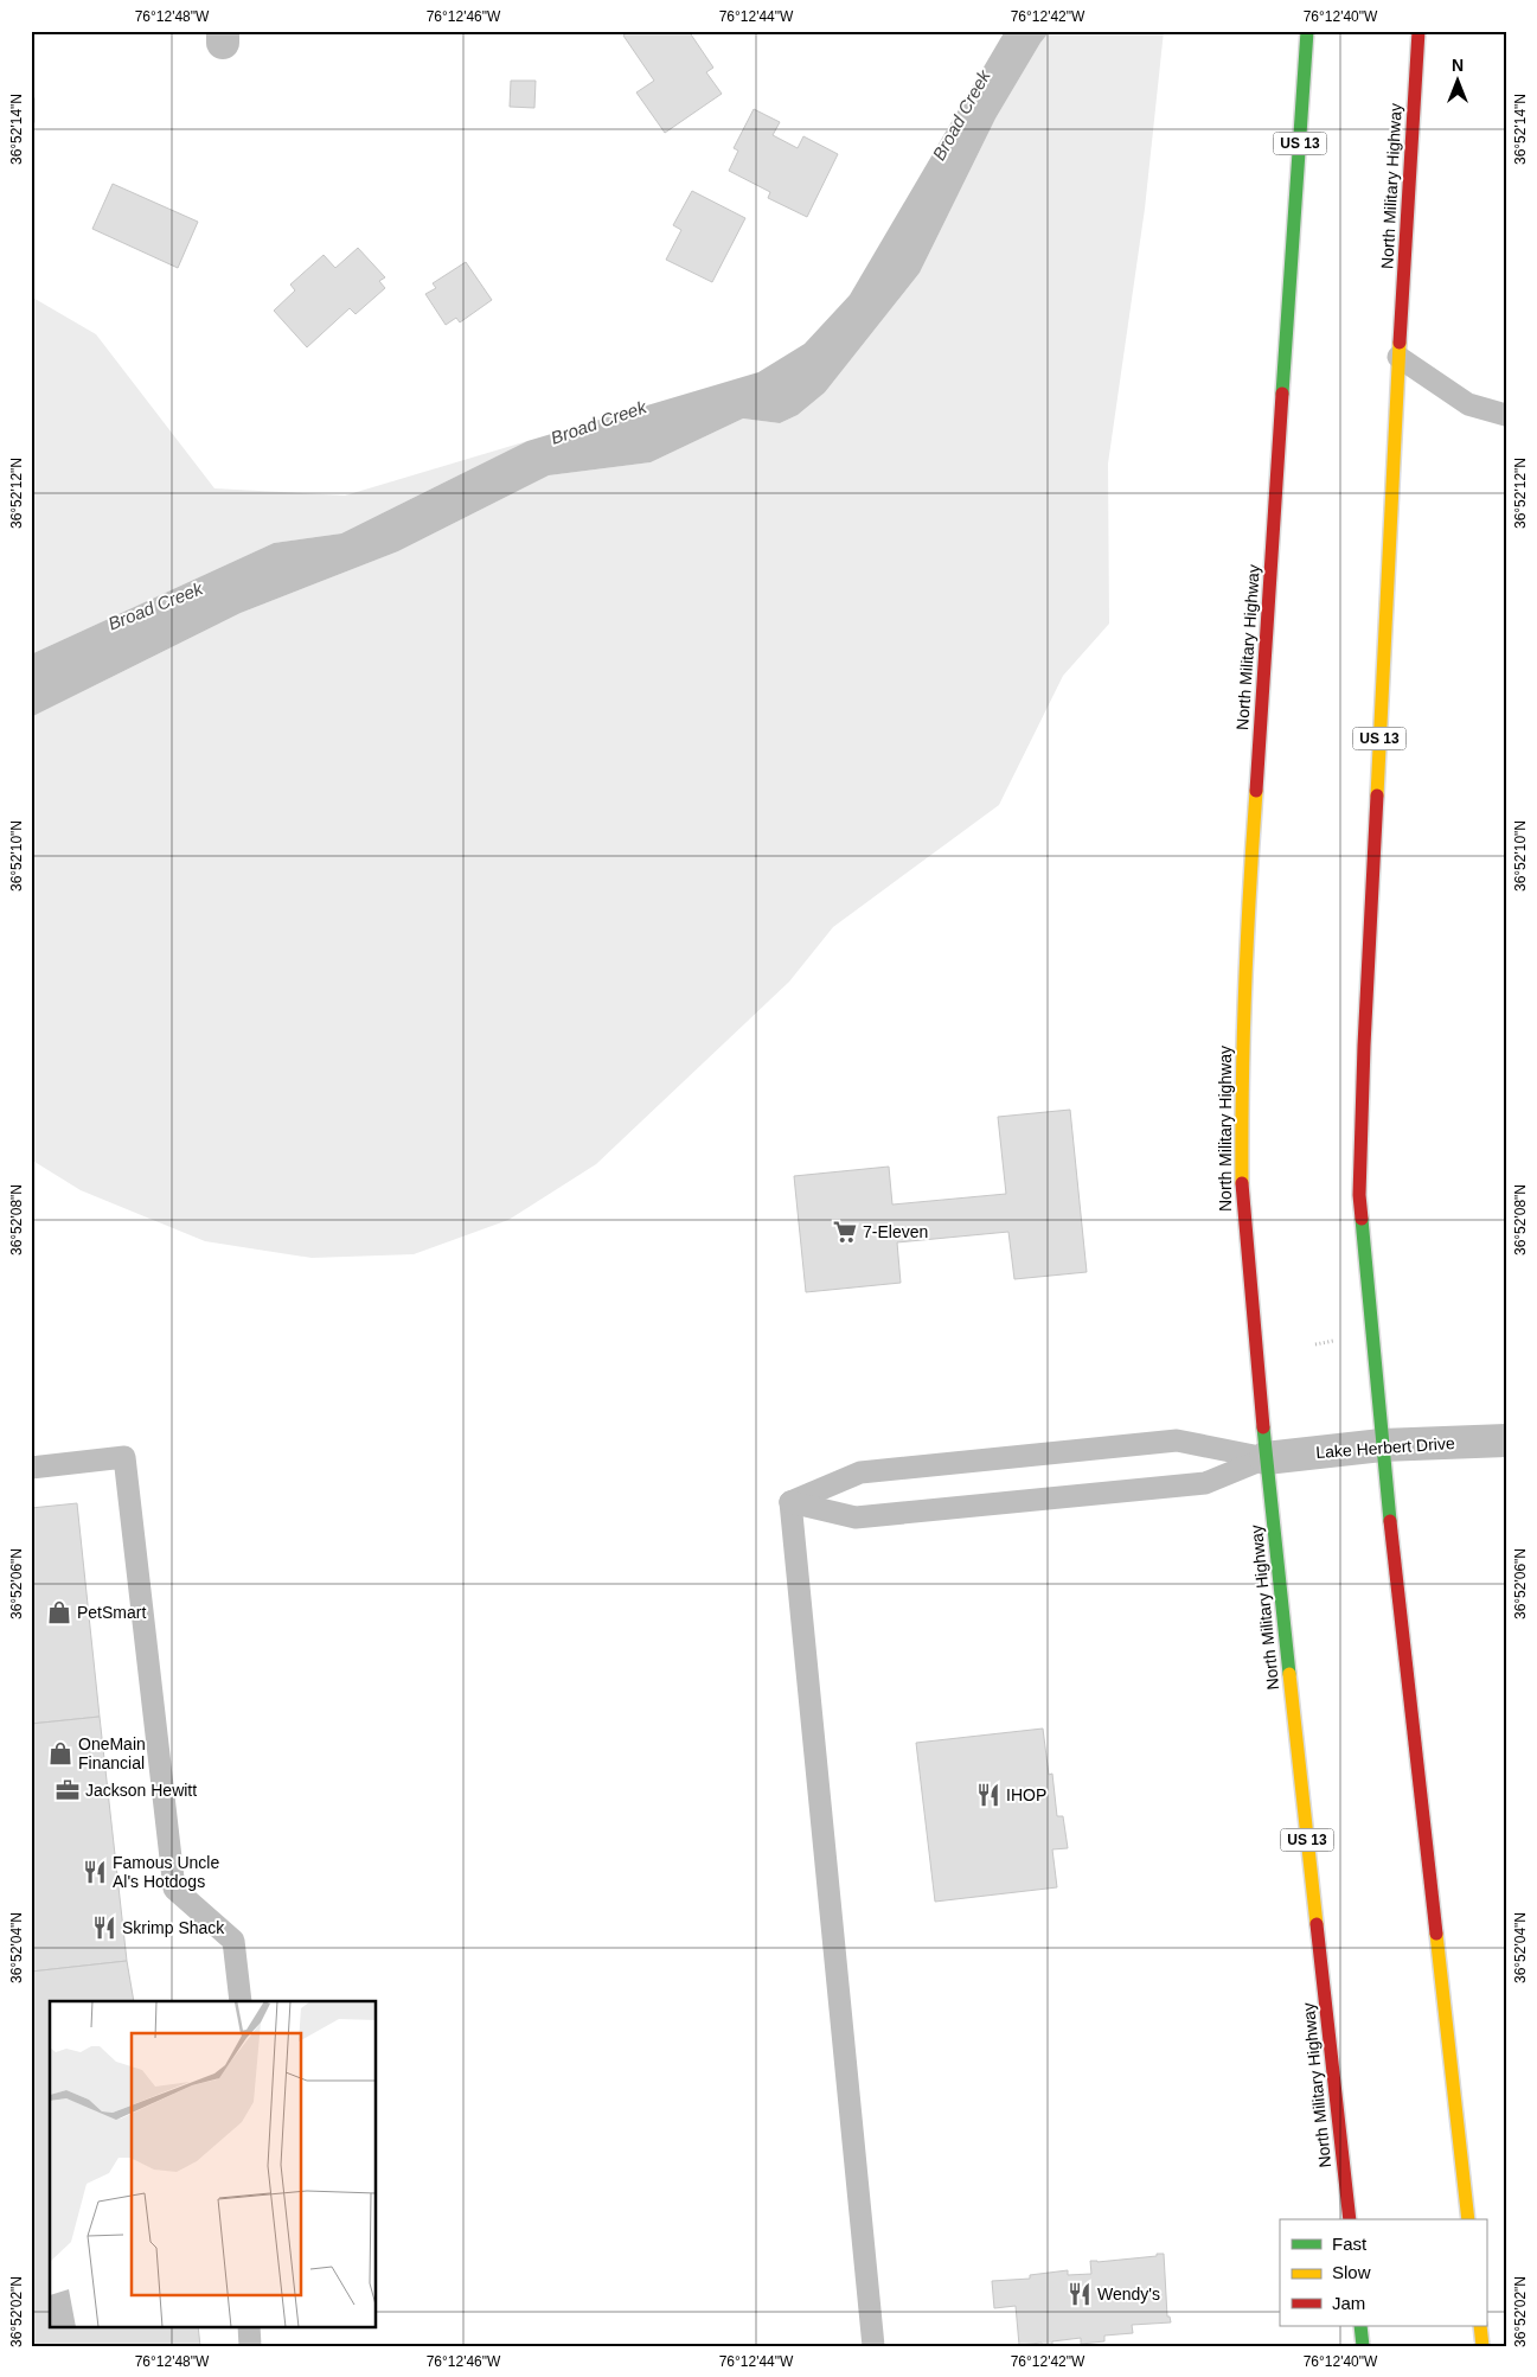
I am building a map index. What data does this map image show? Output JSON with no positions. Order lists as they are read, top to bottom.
{
  "streets": {
    "main road": ["US 13", "North Military Highway"],
    "street": ["Lake Herbert Drive"]
  },
  "crossings": [
    ["North Military Highway", "Lake Herbert Drive"]
  ],
  "water": ["Broad Creek"],
  "places": {
    "supermarket": ["7-Eleven"],
    "shop": ["PetSmart", "OneMain Financial"],
    "office": ["Jackson Hewitt"],
    "restaurant": [
      "IHOP",
      "Famous Uncle Al's Hotdogs",
      "Skrimp Shack",
      "Wendy's"
    ]
  },
  "legend": ["Fast", "Slow", "Jam"],
  "north": "top",
  "coordinates": [
    "76°12'48\"W",
    "76°12'46\"W",
    "76°12'44\"W",
    "76°12'42\"W",
    "76°12'40\"W",
    "36°52'14\"N",
    "36°52'12\"N",
    "36°52'10\"N",
    "36°52'08\"N",
    "36°52'06\"N",
    "36°52'04\"N",
    "36°52'02\"N"
  ]
}
